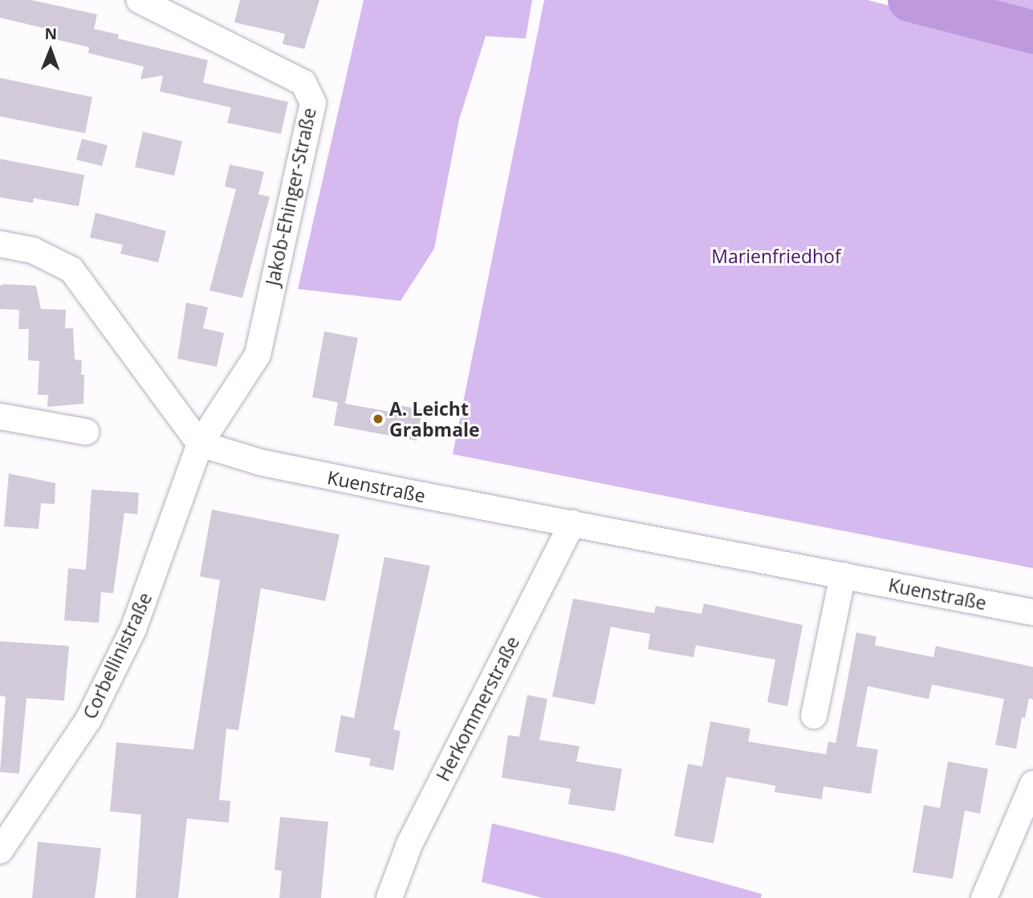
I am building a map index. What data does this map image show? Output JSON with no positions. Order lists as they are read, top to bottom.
{
  "streets": {
    "street": [
      "Jakob-Ehinger-Straße",
      "Kuenstraße",
      "Corbellinistraße",
      "Herkommerstraße"
    ]
  },
  "crossings": [
    ["Jakob-Ehinger-Straße", "Kuenstraße"],
    ["Jakob-Ehinger-Straße", "Corbellinistraße"],
    ["Kuenstraße", "Corbellinistraße"],
    ["Kuenstraße", "Herkommerstraße"]
  ],
  "parks": ["Marienfriedhof"],
  "places": ["A. Leicht Grabmale"],
  "north": "top"
}
